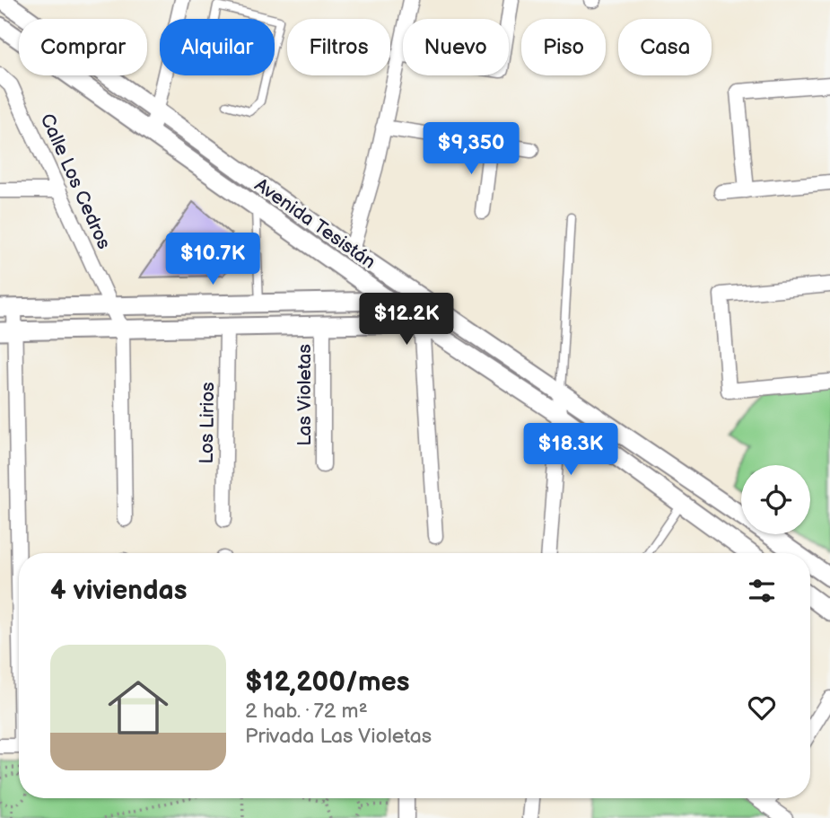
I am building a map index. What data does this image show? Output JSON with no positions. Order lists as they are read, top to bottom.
{
  "streets": {
    "street": [
      "Calle Los Cedros",
      "Avenida Tesistán",
      "Las Violetas",
      "Los Lirios"
    ]
  },
  "page": {
    "chip": [
      "Comprar",
      "Alquilar",
      "Filtros",
      "Nuevo",
      "Piso",
      "Casa"
    ],
    "price": [
      "$9,350",
      "$10.7K",
      "$12.2K",
      "$18.3K"
    ],
    "heading": "4 viviendas",
    "list": [
      {
        "name": "$12,200/mes",
        "note": "2 hab. · 72 m² · Privada Las Violetas"
      }
    ]
  }
}
